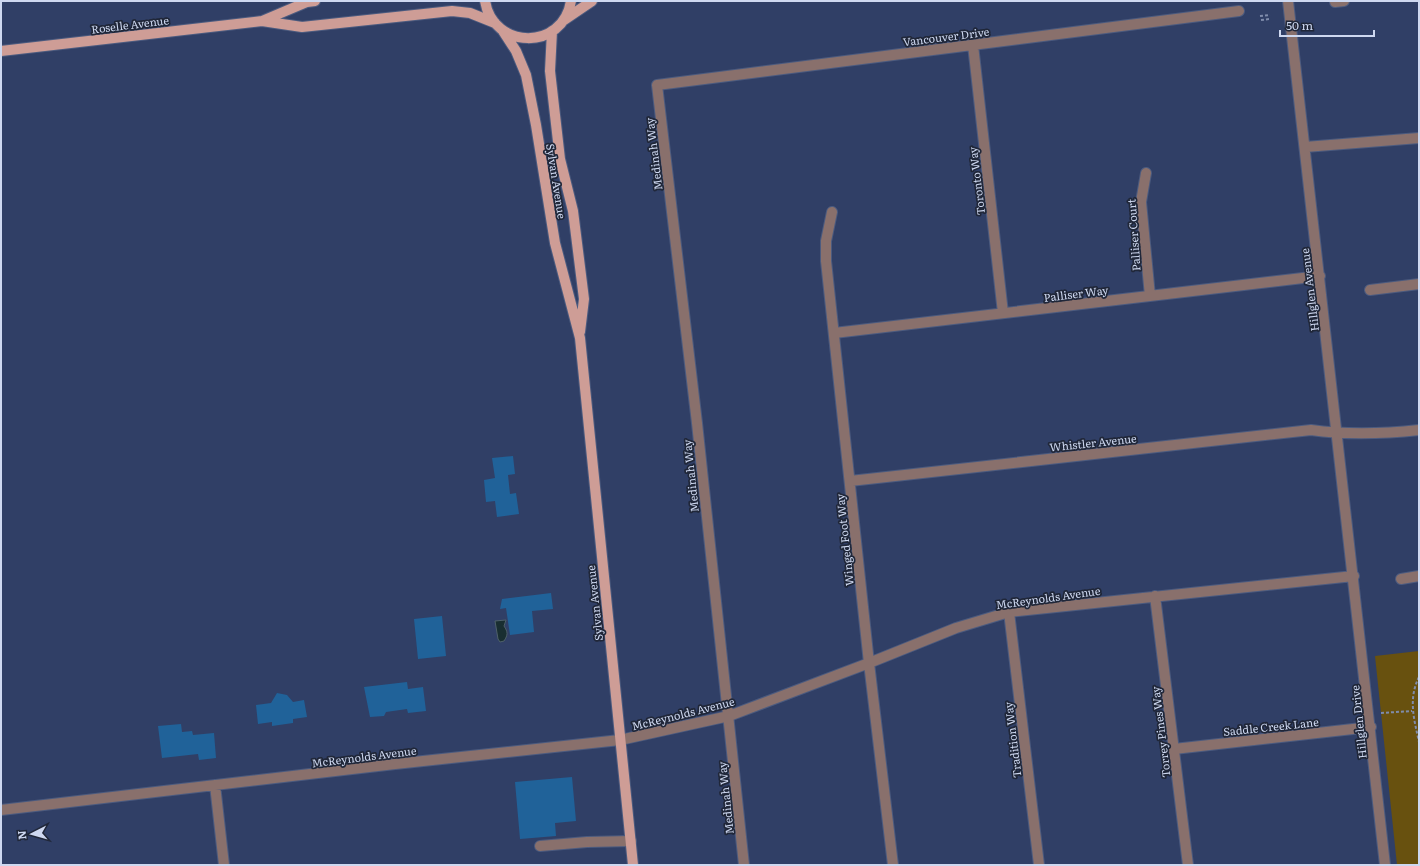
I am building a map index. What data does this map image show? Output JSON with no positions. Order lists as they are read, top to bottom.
{
  "streets": {
    "main road": ["Roselle Avenue", "Sylvan Avenue"],
    "street": [
      "Vancouver Drive",
      "Medinah Way",
      "Toronto Way",
      "Palliser Court",
      "Hillglen Avenue",
      "Palliser Way",
      "Whistler Avenue",
      "Winged Foot Way",
      "McReynolds Avenue",
      "Hillglen Drive",
      "Saddle Creek Lane",
      "Torrey Pines Way",
      "Tradition Way"
    ]
  },
  "crossings": [
    ["Vancouver Drive", "Medinah Way"],
    ["Vancouver Drive", "Toronto Way"],
    ["Medinah Way", "McReynolds Avenue"],
    ["Sylvan Avenue", "McReynolds Avenue"],
    ["Toronto Way", "Palliser Way"],
    ["Palliser Court", "Palliser Way"],
    ["Hillglen Avenue", "Palliser Way"],
    ["Hillglen Avenue", "Whistler Avenue"],
    ["Hillglen Avenue", "McReynolds Avenue"],
    ["Hillglen Avenue", "Hillglen Drive"],
    ["Palliser Way", "Winged Foot Way"],
    ["Whistler Avenue", "Winged Foot Way"],
    ["Winged Foot Way", "McReynolds Avenue"],
    ["McReynolds Avenue", "Hillglen Drive"],
    ["McReynolds Avenue", "Torrey Pines Way"],
    ["McReynolds Avenue", "Tradition Way"],
    ["Hillglen Drive", "Saddle Creek Lane"],
    ["Saddle Creek Lane", "Torrey Pines Way"]
  ],
  "scale_bar": "50 m",
  "north": "left"
}
